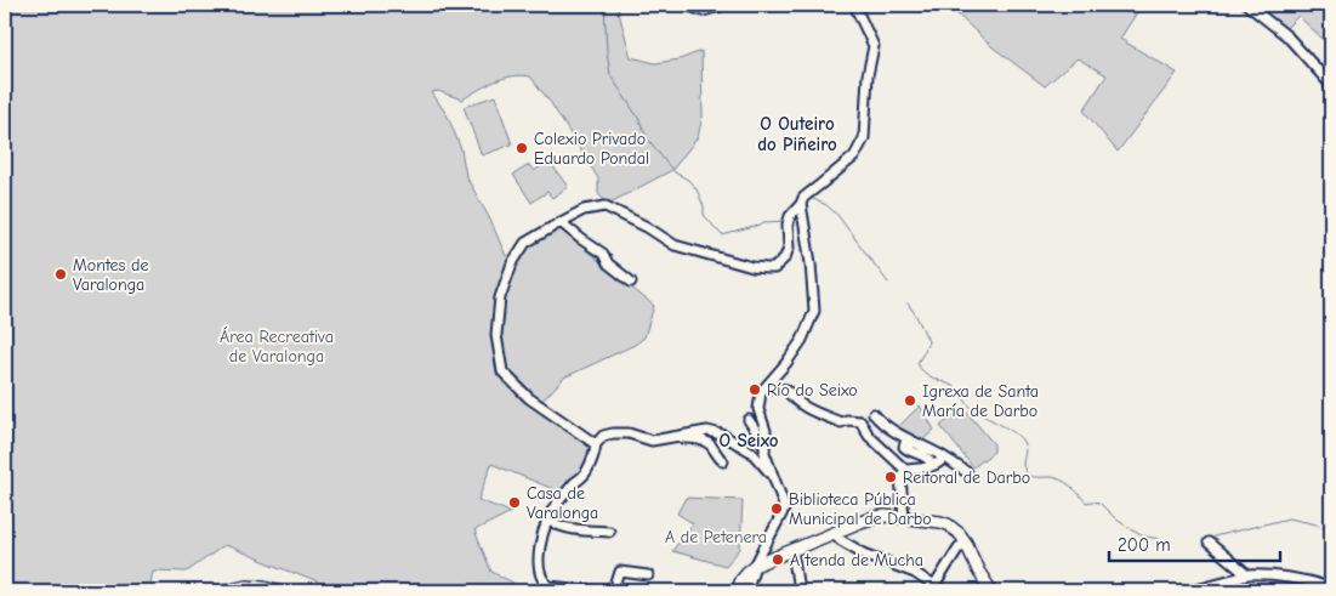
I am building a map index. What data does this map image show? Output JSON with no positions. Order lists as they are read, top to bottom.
{
  "districts": ["O Outeiro do Piñeiro", "O Seixo"],
  "parks": ["Área Recreativa de Varalonga", "A de Petenera"],
  "places": [
    "Colexio Privado Eduardo Pondal",
    "Montes de Varalonga",
    "Río do Seixo",
    "Igrexa de Santa María de Darbo",
    "Reitoral de Darbo",
    "Casa de Varalonga",
    "Biblioteca Pública Municipal de Darbo",
    "A tenda de Mucha"
  ],
  "scale_bar": "200 m"
}
